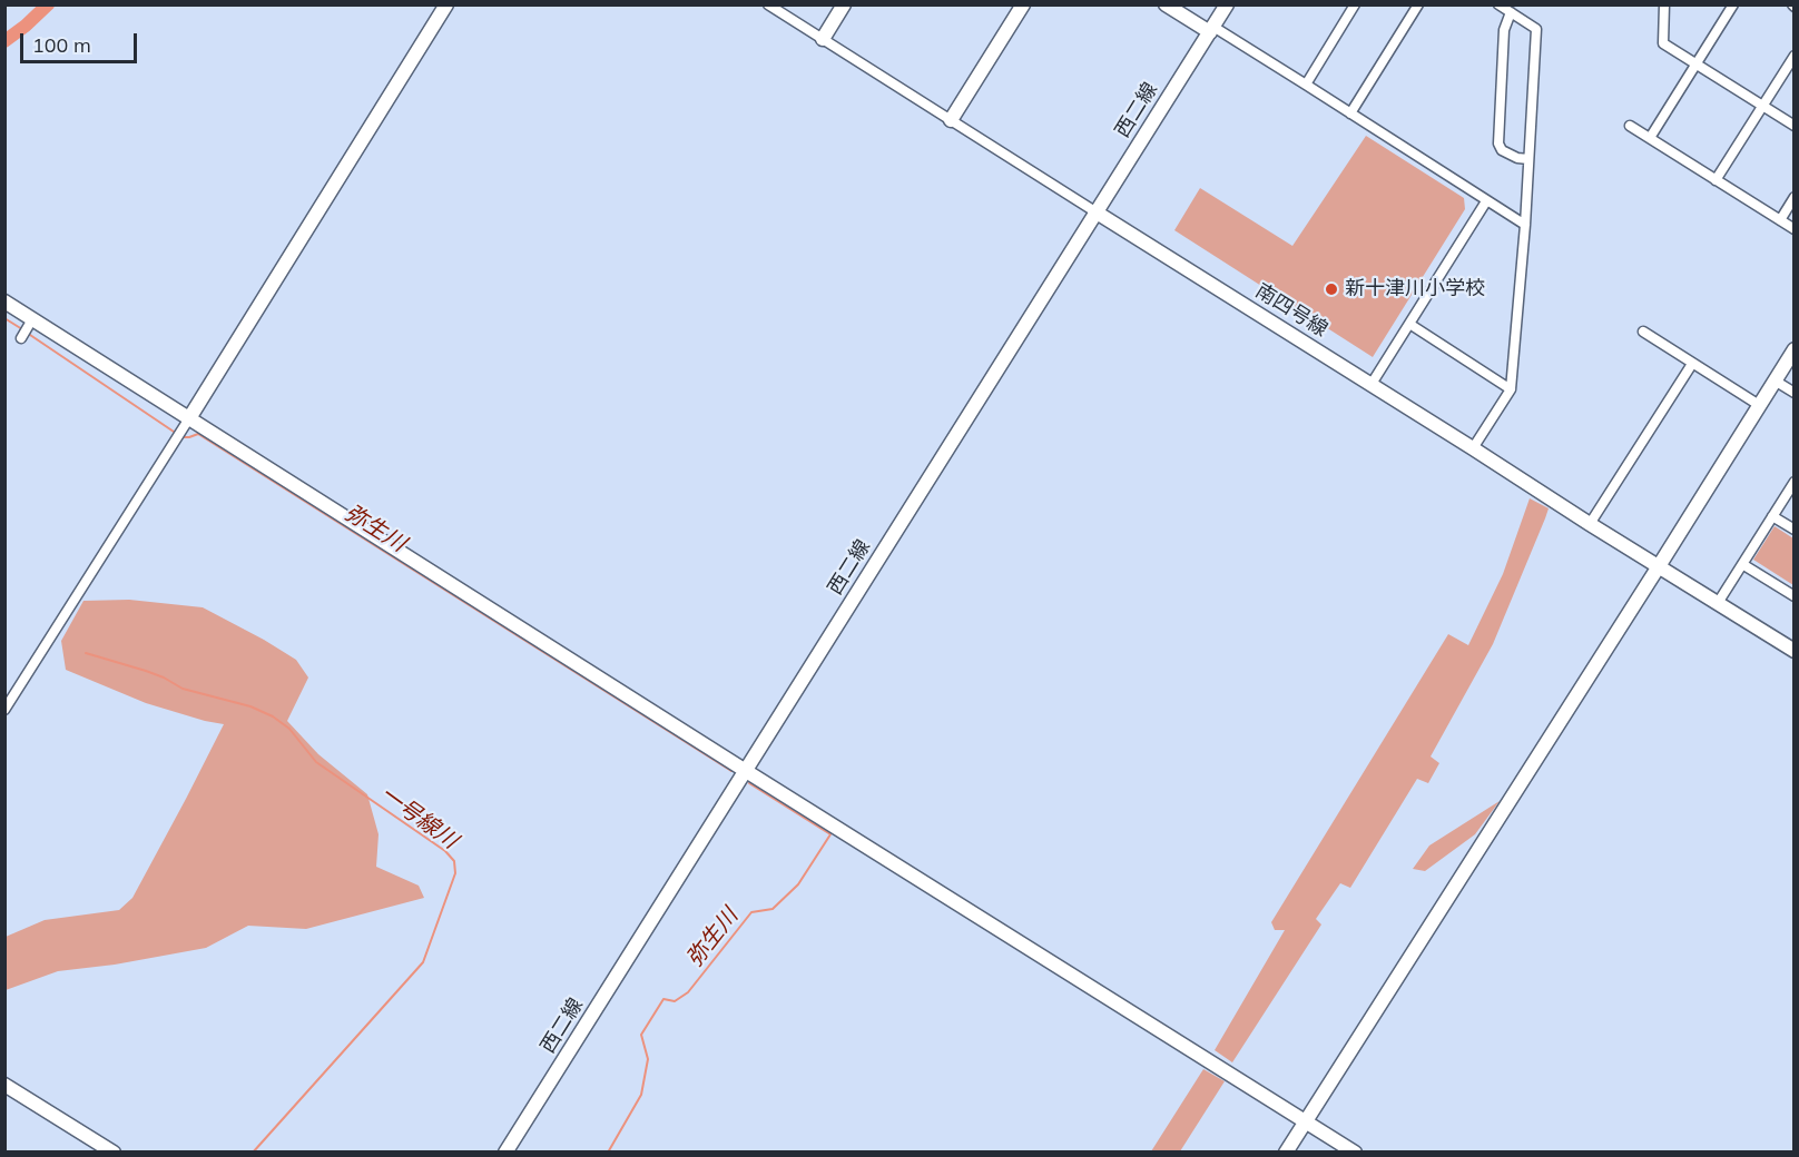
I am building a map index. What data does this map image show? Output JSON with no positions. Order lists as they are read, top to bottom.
{
  "streets": {
    "street": ["西二線", "南四号線"]
  },
  "crossings": [
    ["西二線", "南四号線"]
  ],
  "water": ["弥生川", "一号線川"],
  "places": ["新十津川小学校"],
  "scale_bar": "100 m"
}
